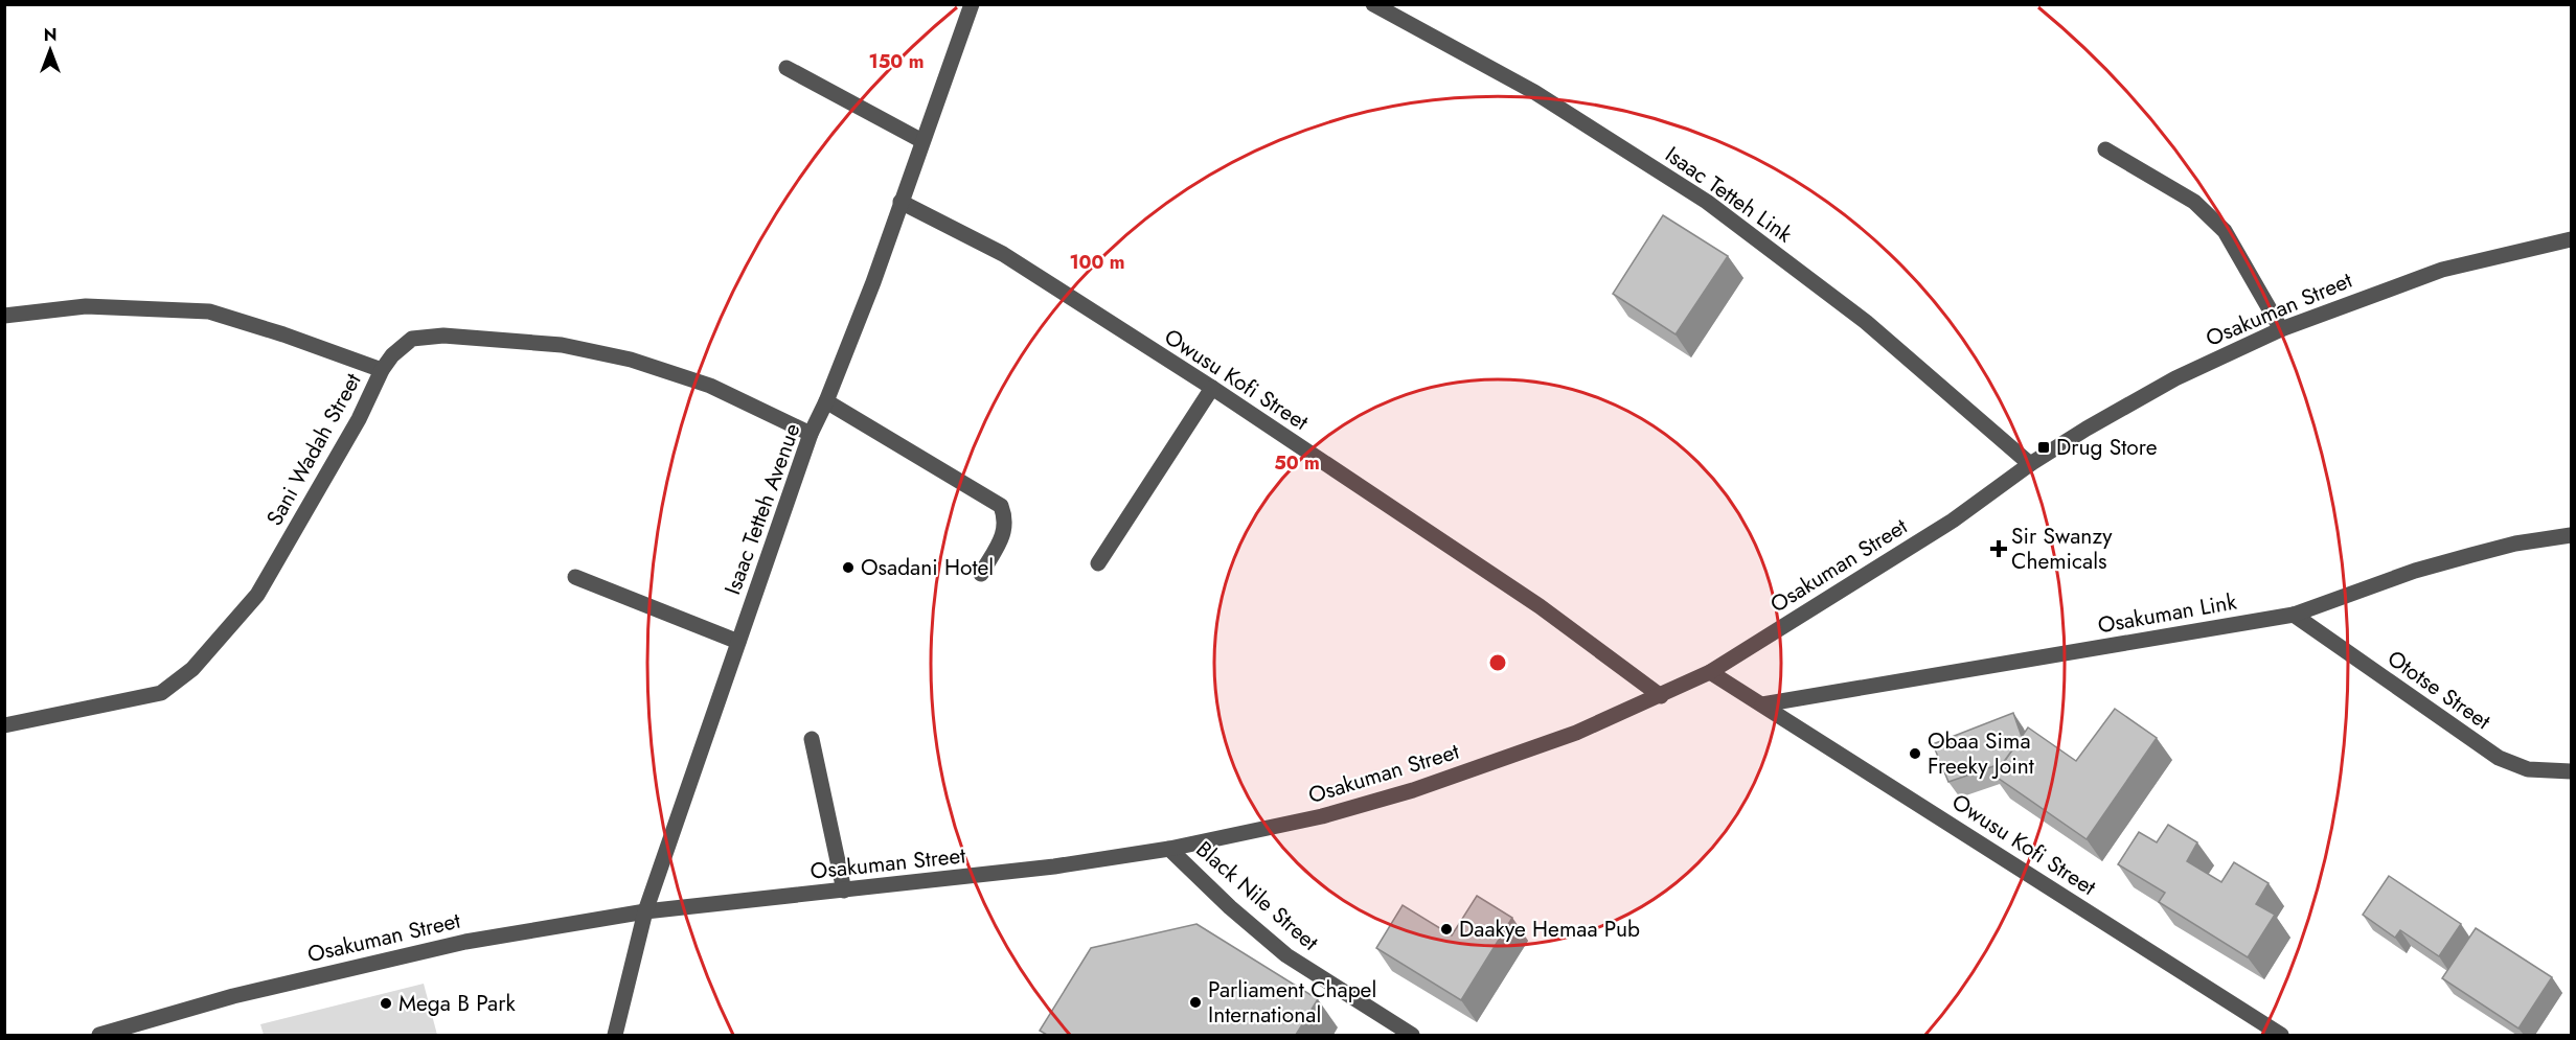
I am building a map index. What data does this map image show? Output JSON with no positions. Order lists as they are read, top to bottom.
{
  "streets": {
    "street": [
      "Isaac Tetteh Link",
      "Osakuman Street",
      "Owusu Kofi Street",
      "Sani Wadah Street",
      "Isaac Tetteh Avenue",
      "Osakuman Link",
      "Ototse Street",
      "Black Nile Street"
    ]
  },
  "crossings": [
    ["Isaac Tetteh Link", "Osakuman Street"],
    ["Osakuman Street", "Owusu Kofi Street"],
    ["Osakuman Street", "Isaac Tetteh Avenue"],
    ["Osakuman Street", "Black Nile Street"],
    ["Owusu Kofi Street", "Isaac Tetteh Avenue"],
    ["Owusu Kofi Street", "Osakuman Link"],
    ["Osakuman Link", "Ototse Street"]
  ],
  "places": {
    "transit": ["Drug Store"],
    "health": ["Sir Swanzy Chemicals"],
    "other": [
      "Osadani Hotel",
      "Obaa Sima Freeky Joint",
      "Daakye Hemaa Pub",
      "Parliament Chapel International",
      "Mega B Park"
    ]
  },
  "north": "top",
  "rings": ["150 m", "100 m", "50 m"]
}
